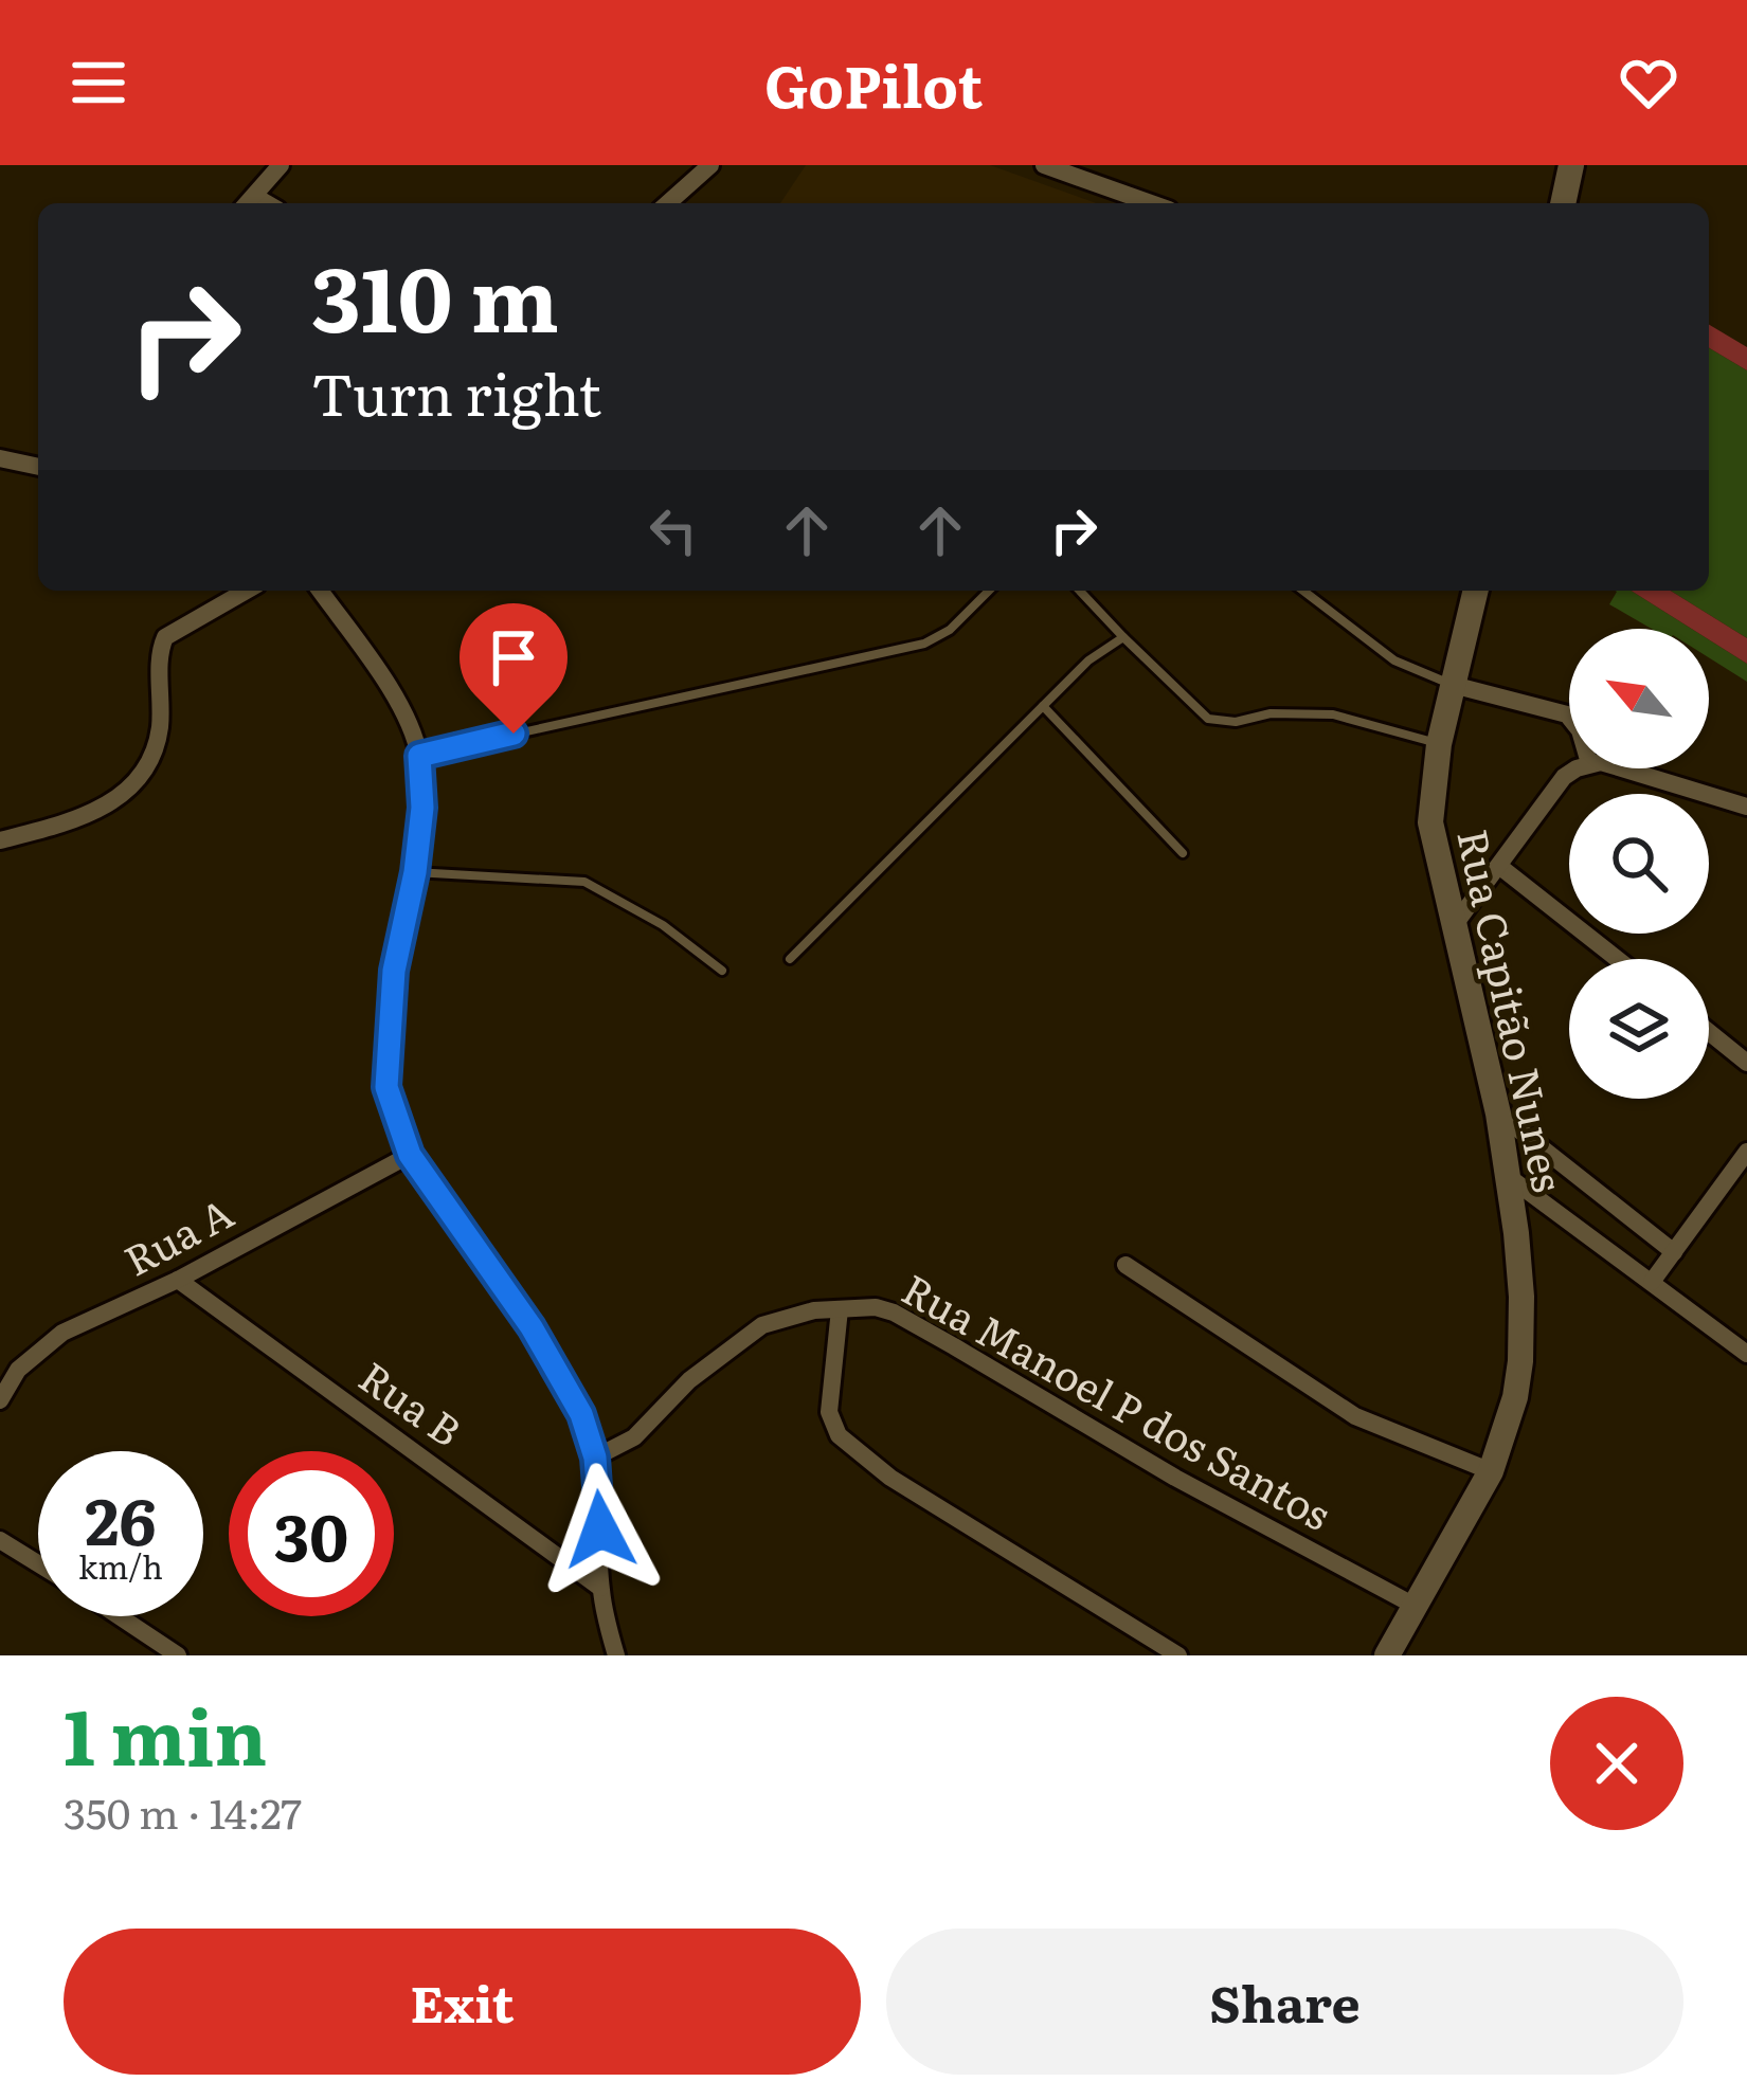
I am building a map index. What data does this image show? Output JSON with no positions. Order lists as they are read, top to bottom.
{
  "streets": {
    "street": [
      "Rua Capitão Nunes",
      "Rua A",
      "Rua Manoel P dos Santos",
      "Rua B"
    ]
  },
  "crossings": [
    ["Rua Capitão Nunes", "Rua Manoel P dos Santos"],
    ["Rua A", "Rua B"]
  ],
  "north": "top left",
  "page": {
    "header": "GoPilot",
    "turn": ["310 m", "Turn right"],
    "speed": "26 km/h",
    "limit": "30",
    "heading": ["1 min", "350 m · 14:27"],
    "buttons": ["Exit", "Share"]
  }
}
